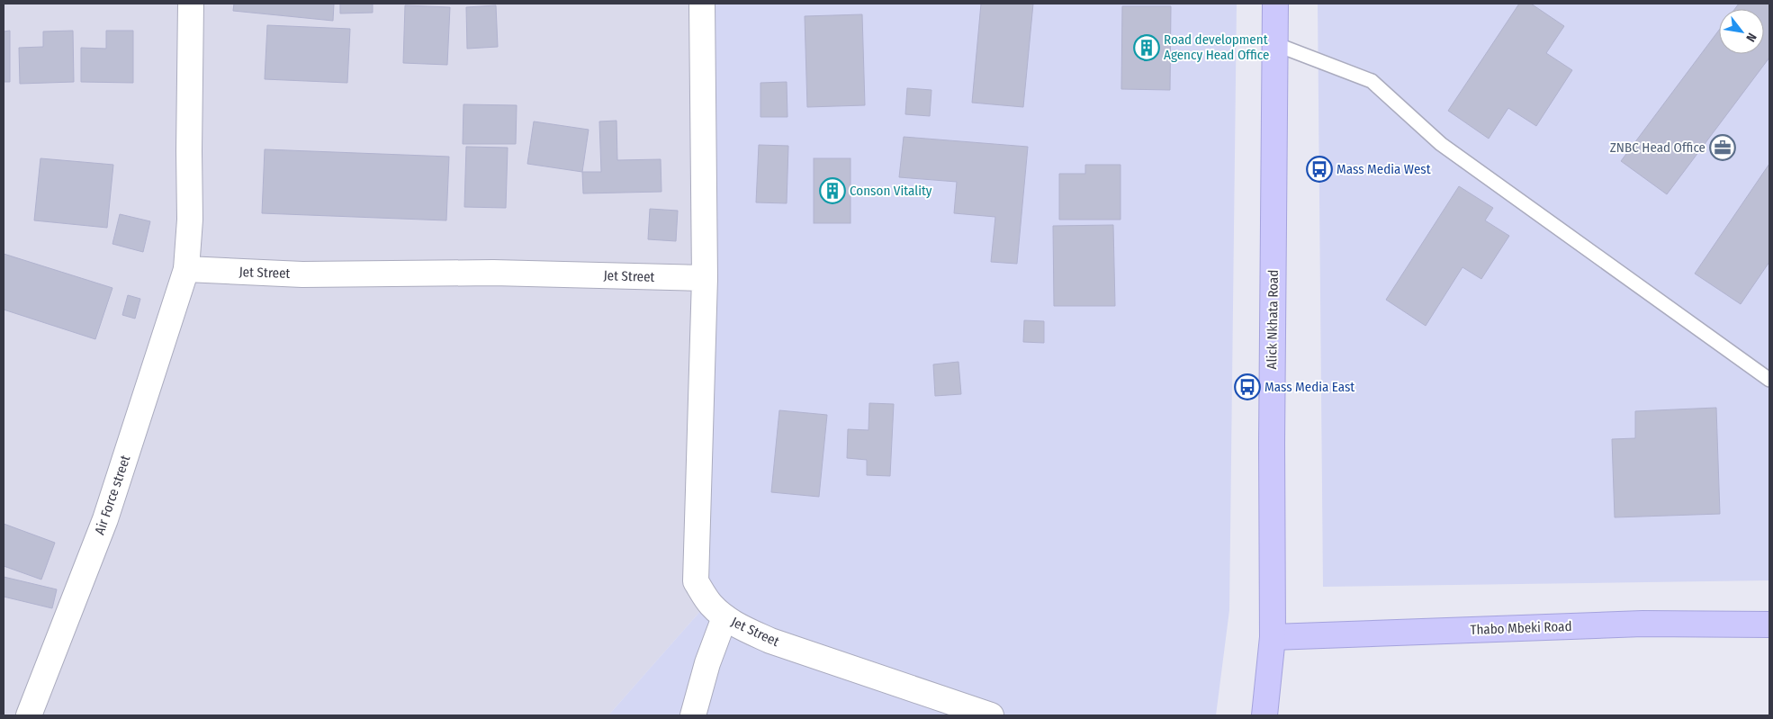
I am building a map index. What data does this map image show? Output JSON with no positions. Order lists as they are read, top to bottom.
{
  "streets": {
    "main road": ["Alick Nkhata Road", "Thabo Mbeki Road"],
    "street": ["Jet Street", "Air Force street"]
  },
  "crossings": [
    ["Jet Street", "Air Force street"],
    ["Alick Nkhata Road", "Thabo Mbeki Road"]
  ],
  "places": {
    "building": ["Road development Agency Head Office", "Conson Vitality"],
    "office": ["ZNBC Head Office"],
    "bus stop": ["Mass Media West", "Mass Media East"]
  },
  "north": "bottom right"
}
